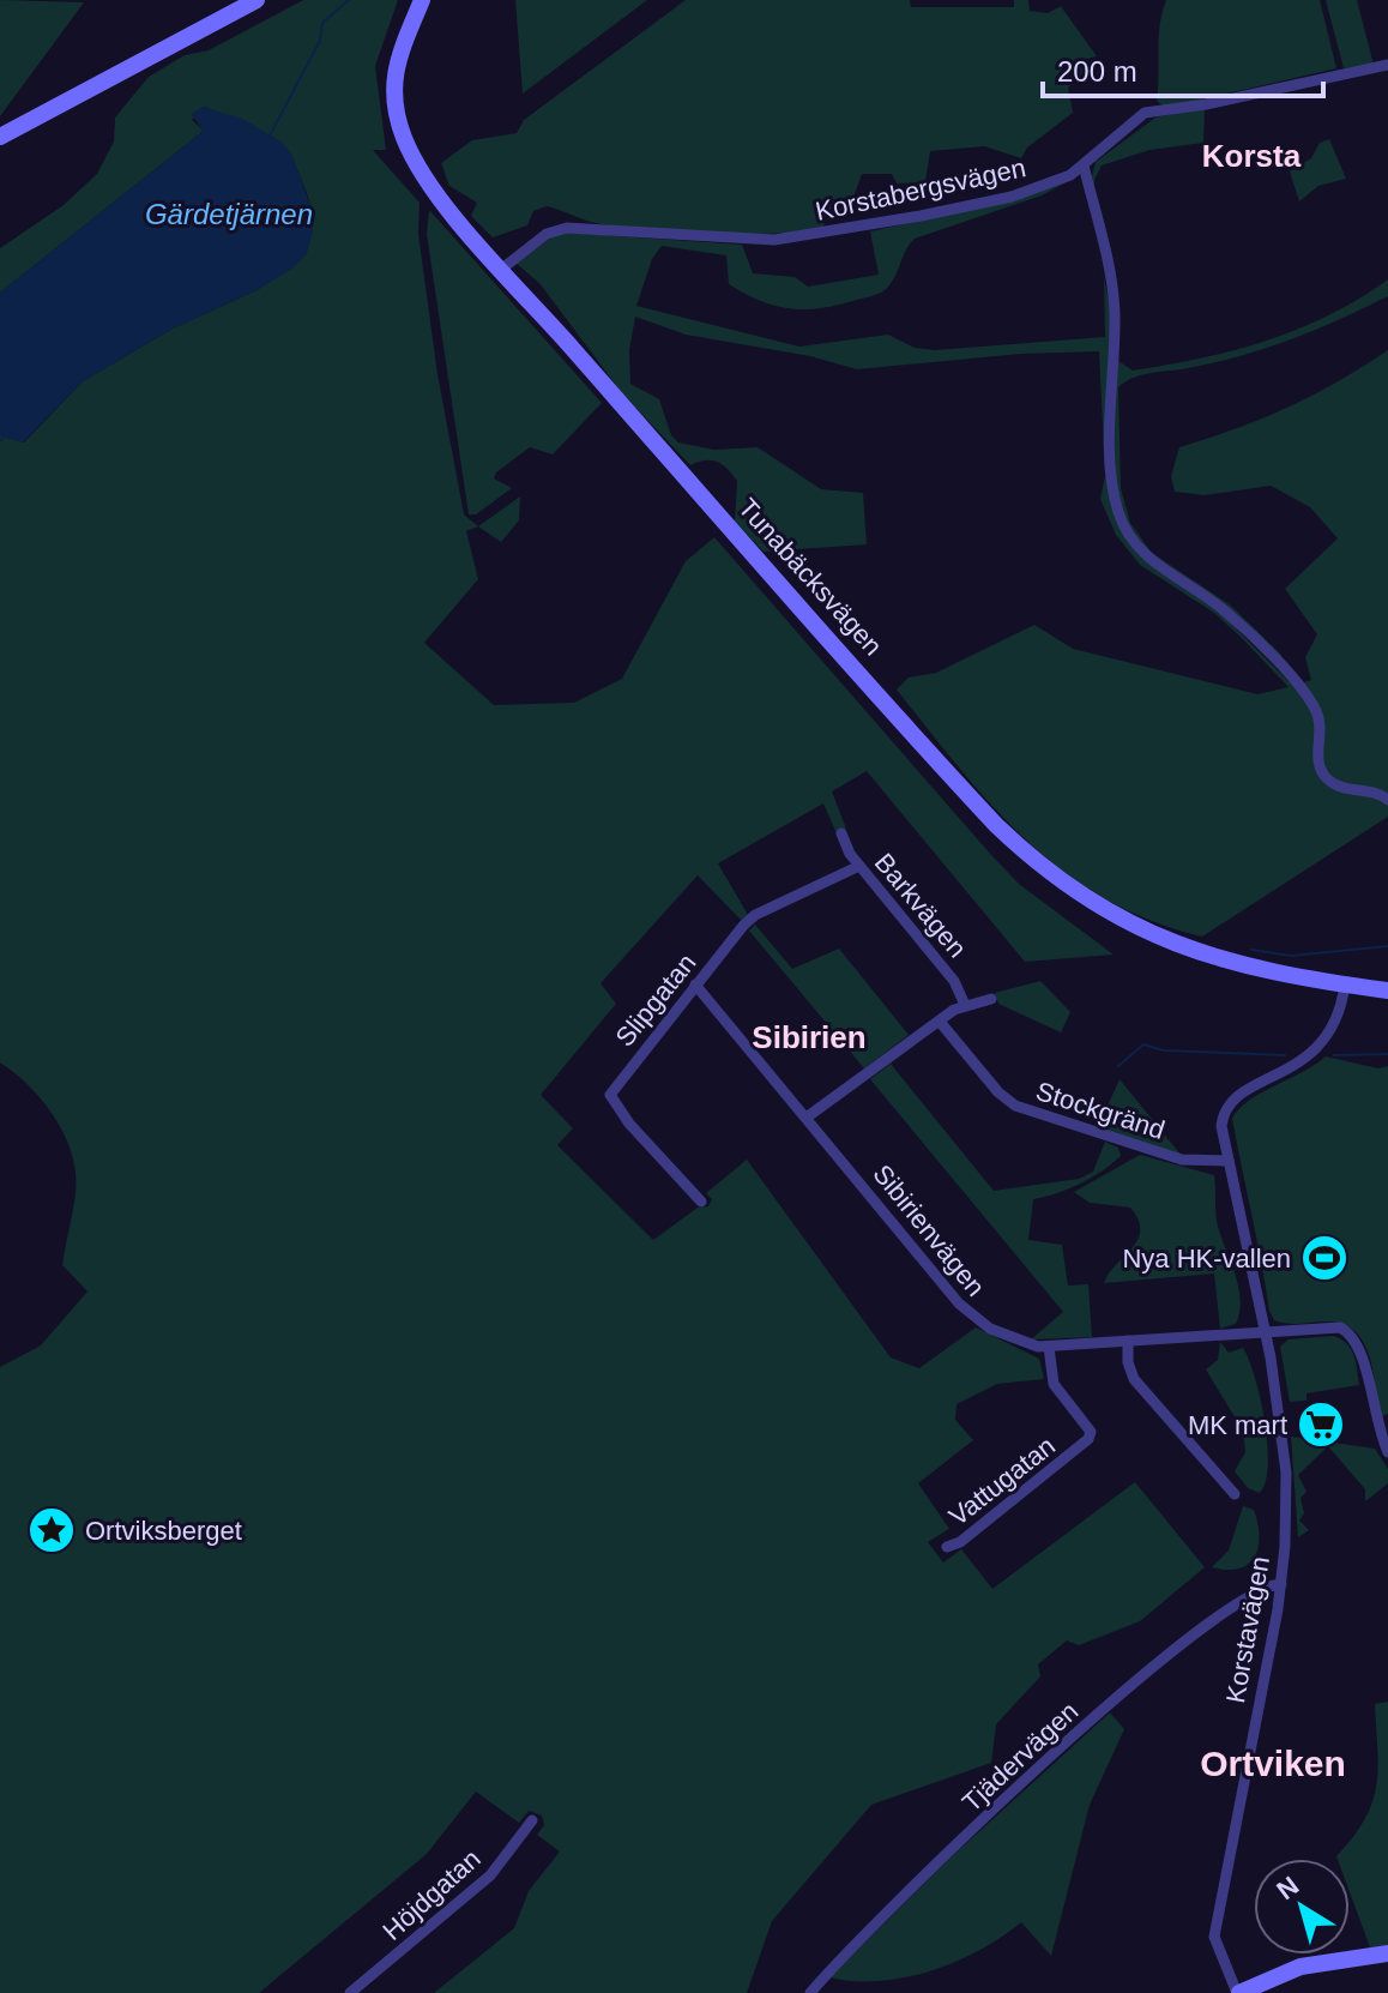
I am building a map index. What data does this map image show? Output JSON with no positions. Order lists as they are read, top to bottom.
{
  "streets": {
    "street": [
      "Korstabergsvägen",
      "Tunabäcksvägen",
      "Barkvägen",
      "Slipgatan",
      "Stockgränd",
      "Sibirienvägen",
      "Vattugatan",
      "Korstavägen",
      "Tjädervägen",
      "Höjdgatan"
    ]
  },
  "crossings": [
    ["Korstabergsvägen", "Tunabäcksvägen"],
    ["Tunabäcksvägen", "Korstavägen"],
    ["Barkvägen", "Slipgatan"],
    ["Slipgatan", "Sibirienvägen"],
    ["Stockgränd", "Korstavägen"],
    ["Sibirienvägen", "Vattugatan"],
    ["Sibirienvägen", "Korstavägen"],
    ["Korstavägen", "Tjädervägen"]
  ],
  "districts": ["Korsta", "Sibirien", "Ortviken"],
  "water": ["Gärdetjärnen"],
  "places": {
    "sports": ["Nya HK-vallen"],
    "supermarket": ["MK mart"],
    "place": ["Ortviksberget"]
  },
  "scale_bar": "200 m",
  "north": "top left"
}
